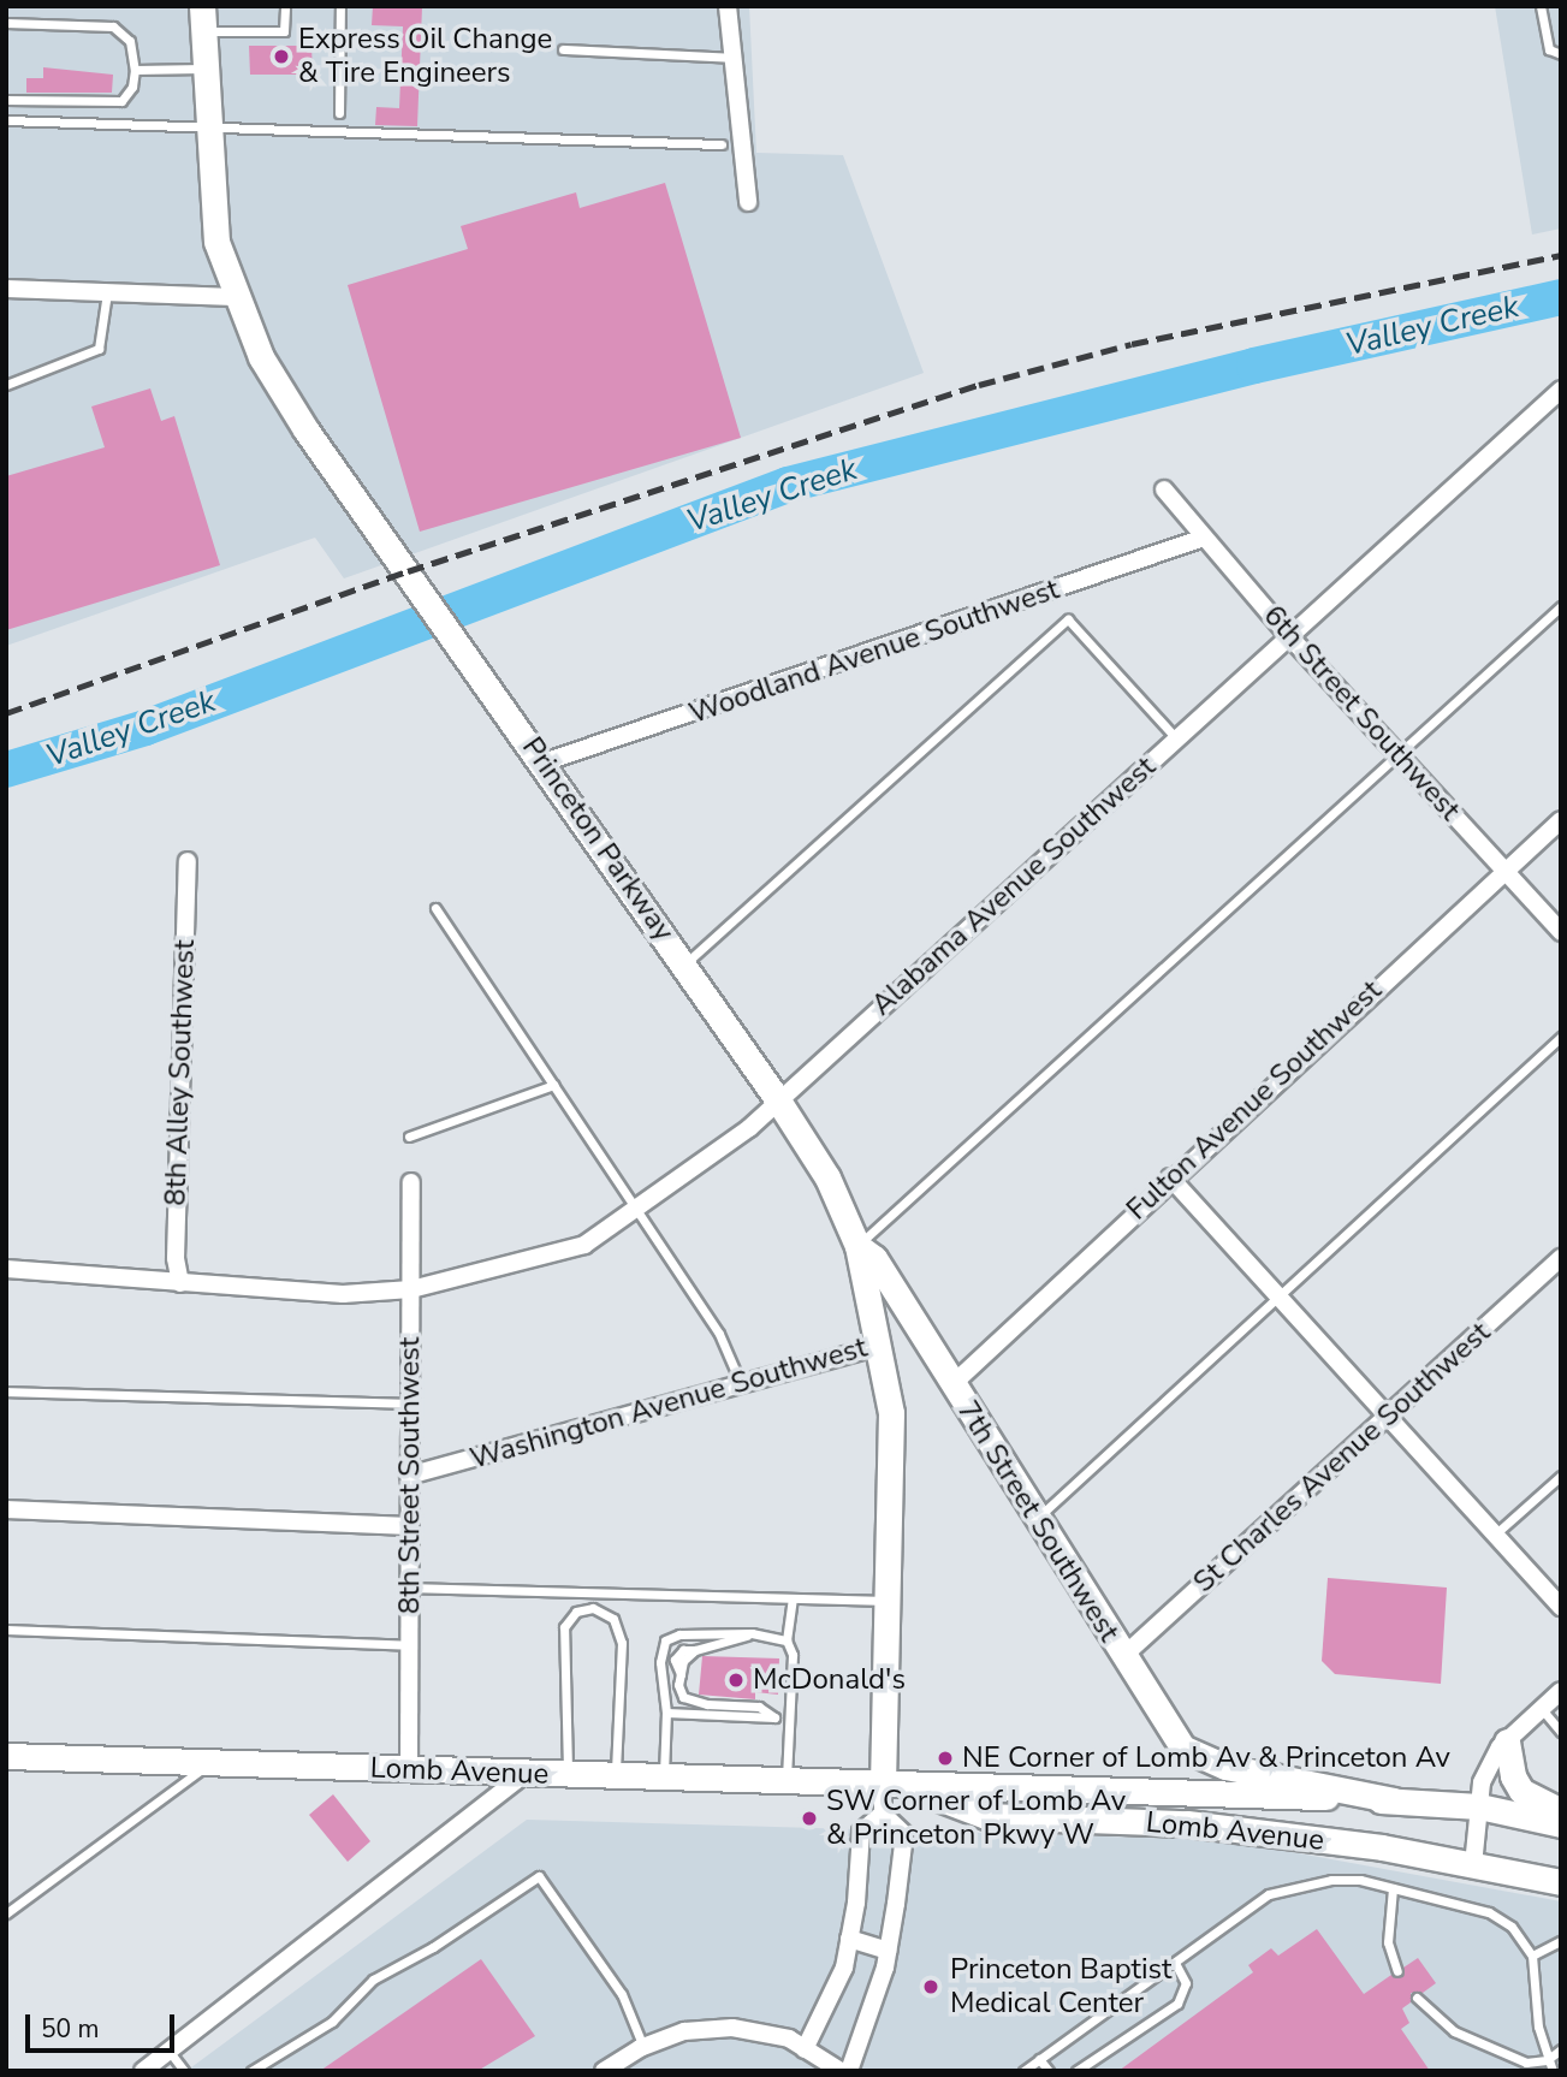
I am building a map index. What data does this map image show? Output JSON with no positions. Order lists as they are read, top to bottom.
{
  "streets": {
    "main road": [
      "Princeton Parkway",
      "Washington Avenue Southwest",
      "7th Street Southwest",
      "Lomb Avenue"
    ],
    "street": [
      "Woodland Avenue Southwest",
      "6th Street Southwest",
      "Alabama Avenue Southwest",
      "8th Alley Southwest",
      "Fulton Avenue Southwest",
      "St Charles Avenue Southwest",
      "8th Street Southwest"
    ]
  },
  "crossings": [
    ["Woodland Avenue Southwest", "6th Street Southwest"],
    ["Woodland Avenue Southwest", "Princeton Parkway"],
    ["6th Street Southwest", "Alabama Avenue Southwest"],
    ["6th Street Southwest", "Fulton Avenue Southwest"],
    ["Princeton Parkway", "Alabama Avenue Southwest"],
    ["Princeton Parkway", "Fulton Avenue Southwest"],
    ["Princeton Parkway", "Washington Avenue Southwest"],
    ["Princeton Parkway", "7th Street Southwest"],
    ["Alabama Avenue Southwest", "8th Alley Southwest"],
    ["Alabama Avenue Southwest", "8th Street Southwest"],
    ["Fulton Avenue Southwest", "7th Street Southwest"],
    ["Washington Avenue Southwest", "8th Street Southwest"],
    ["St Charles Avenue Southwest", "7th Street Southwest"],
    ["8th Street Southwest", "Lomb Avenue"],
    ["7th Street Southwest", "Lomb Avenue"]
  ],
  "water": ["Valley Creek"],
  "places": [
    "Express Oil Change & Tire Engineers",
    "McDonald's",
    "NE Corner of Lomb Av & Princeton Av",
    "SW Corner of Lomb Av & Princeton Pkwy W",
    "Princeton Baptist Medical Center"
  ],
  "scale_bar": "50 m"
}
